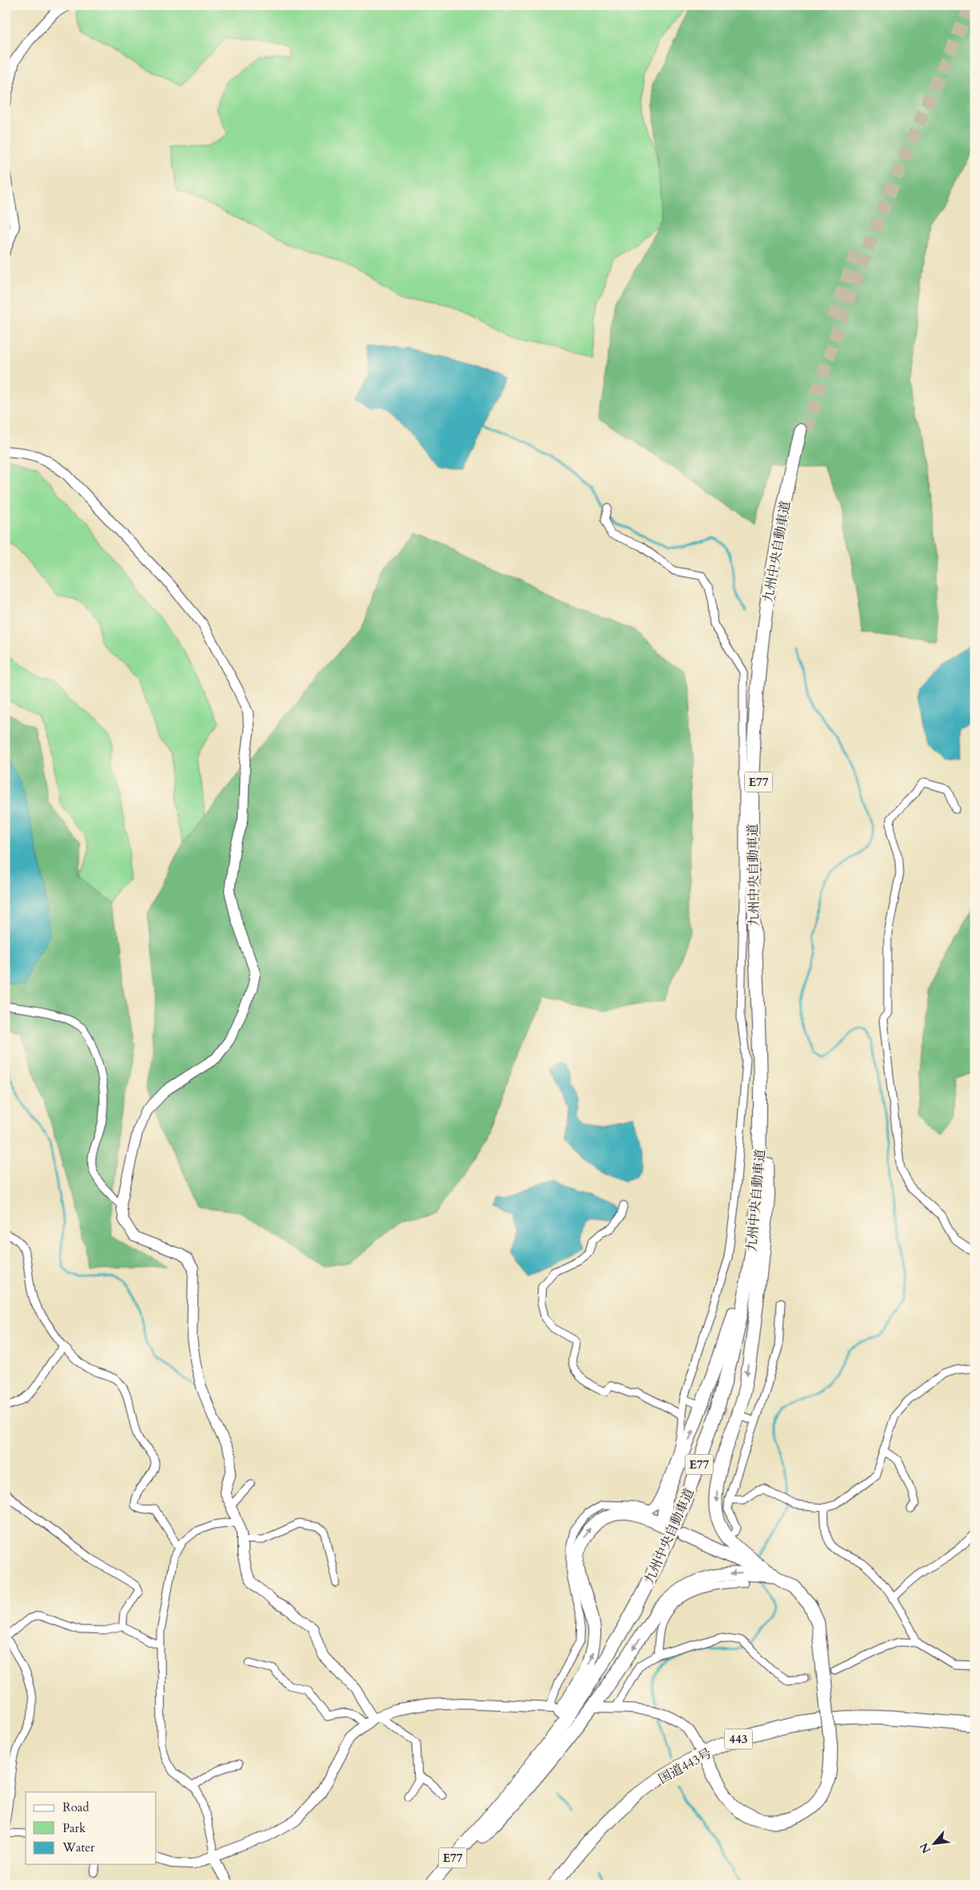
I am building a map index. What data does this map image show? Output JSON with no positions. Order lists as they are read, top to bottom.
{
  "streets": {
    "highway": [
      "九州中央自動車道",
      "E77",
      "443",
      "国道443号"
    ]
  },
  "legend": ["Road", "Park", "Water"],
  "north": "bottom left"
}
